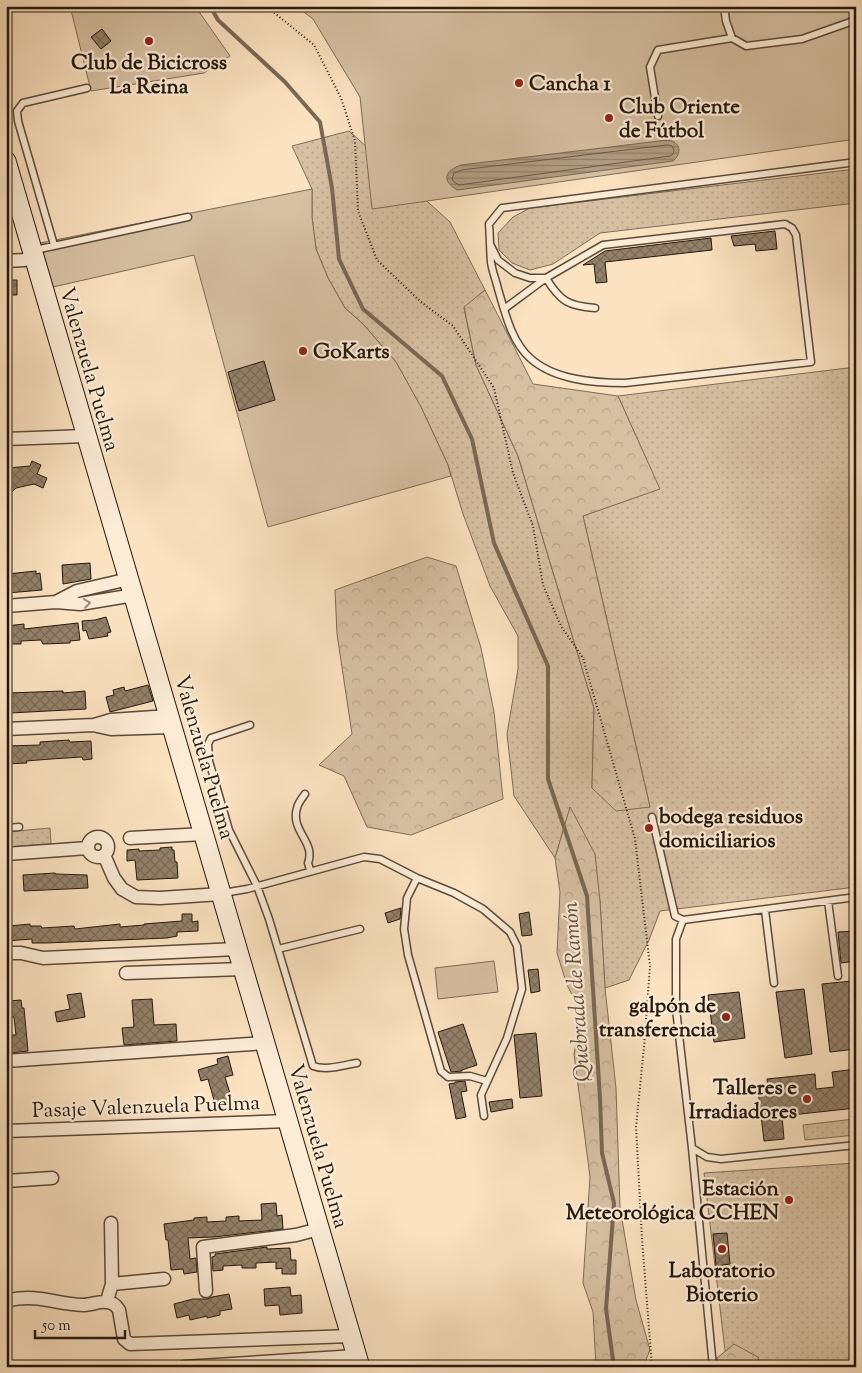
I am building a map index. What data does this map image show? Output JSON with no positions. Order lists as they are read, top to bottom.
{
  "streets": {
    "street": ["Valenzuela Puelma", "Pasaje Valenzuela Puelma"]
  },
  "crossings": [
    ["Valenzuela Puelma", "Pasaje Valenzuela Puelma"]
  ],
  "water": ["Quebrada de Ramón"],
  "places": [
    "Club de Bicicross La Reina",
    "Cancha 1",
    "Club Oriente de Fútbol",
    "GoKarts",
    "bodega residuos domiciliarios",
    "galpón de transferencia",
    "Talleres e Irradiadores",
    "Estación Meteorológica CCHEN",
    "Laboratorio Bioterio"
  ],
  "scale_bar": "50 m"
}
